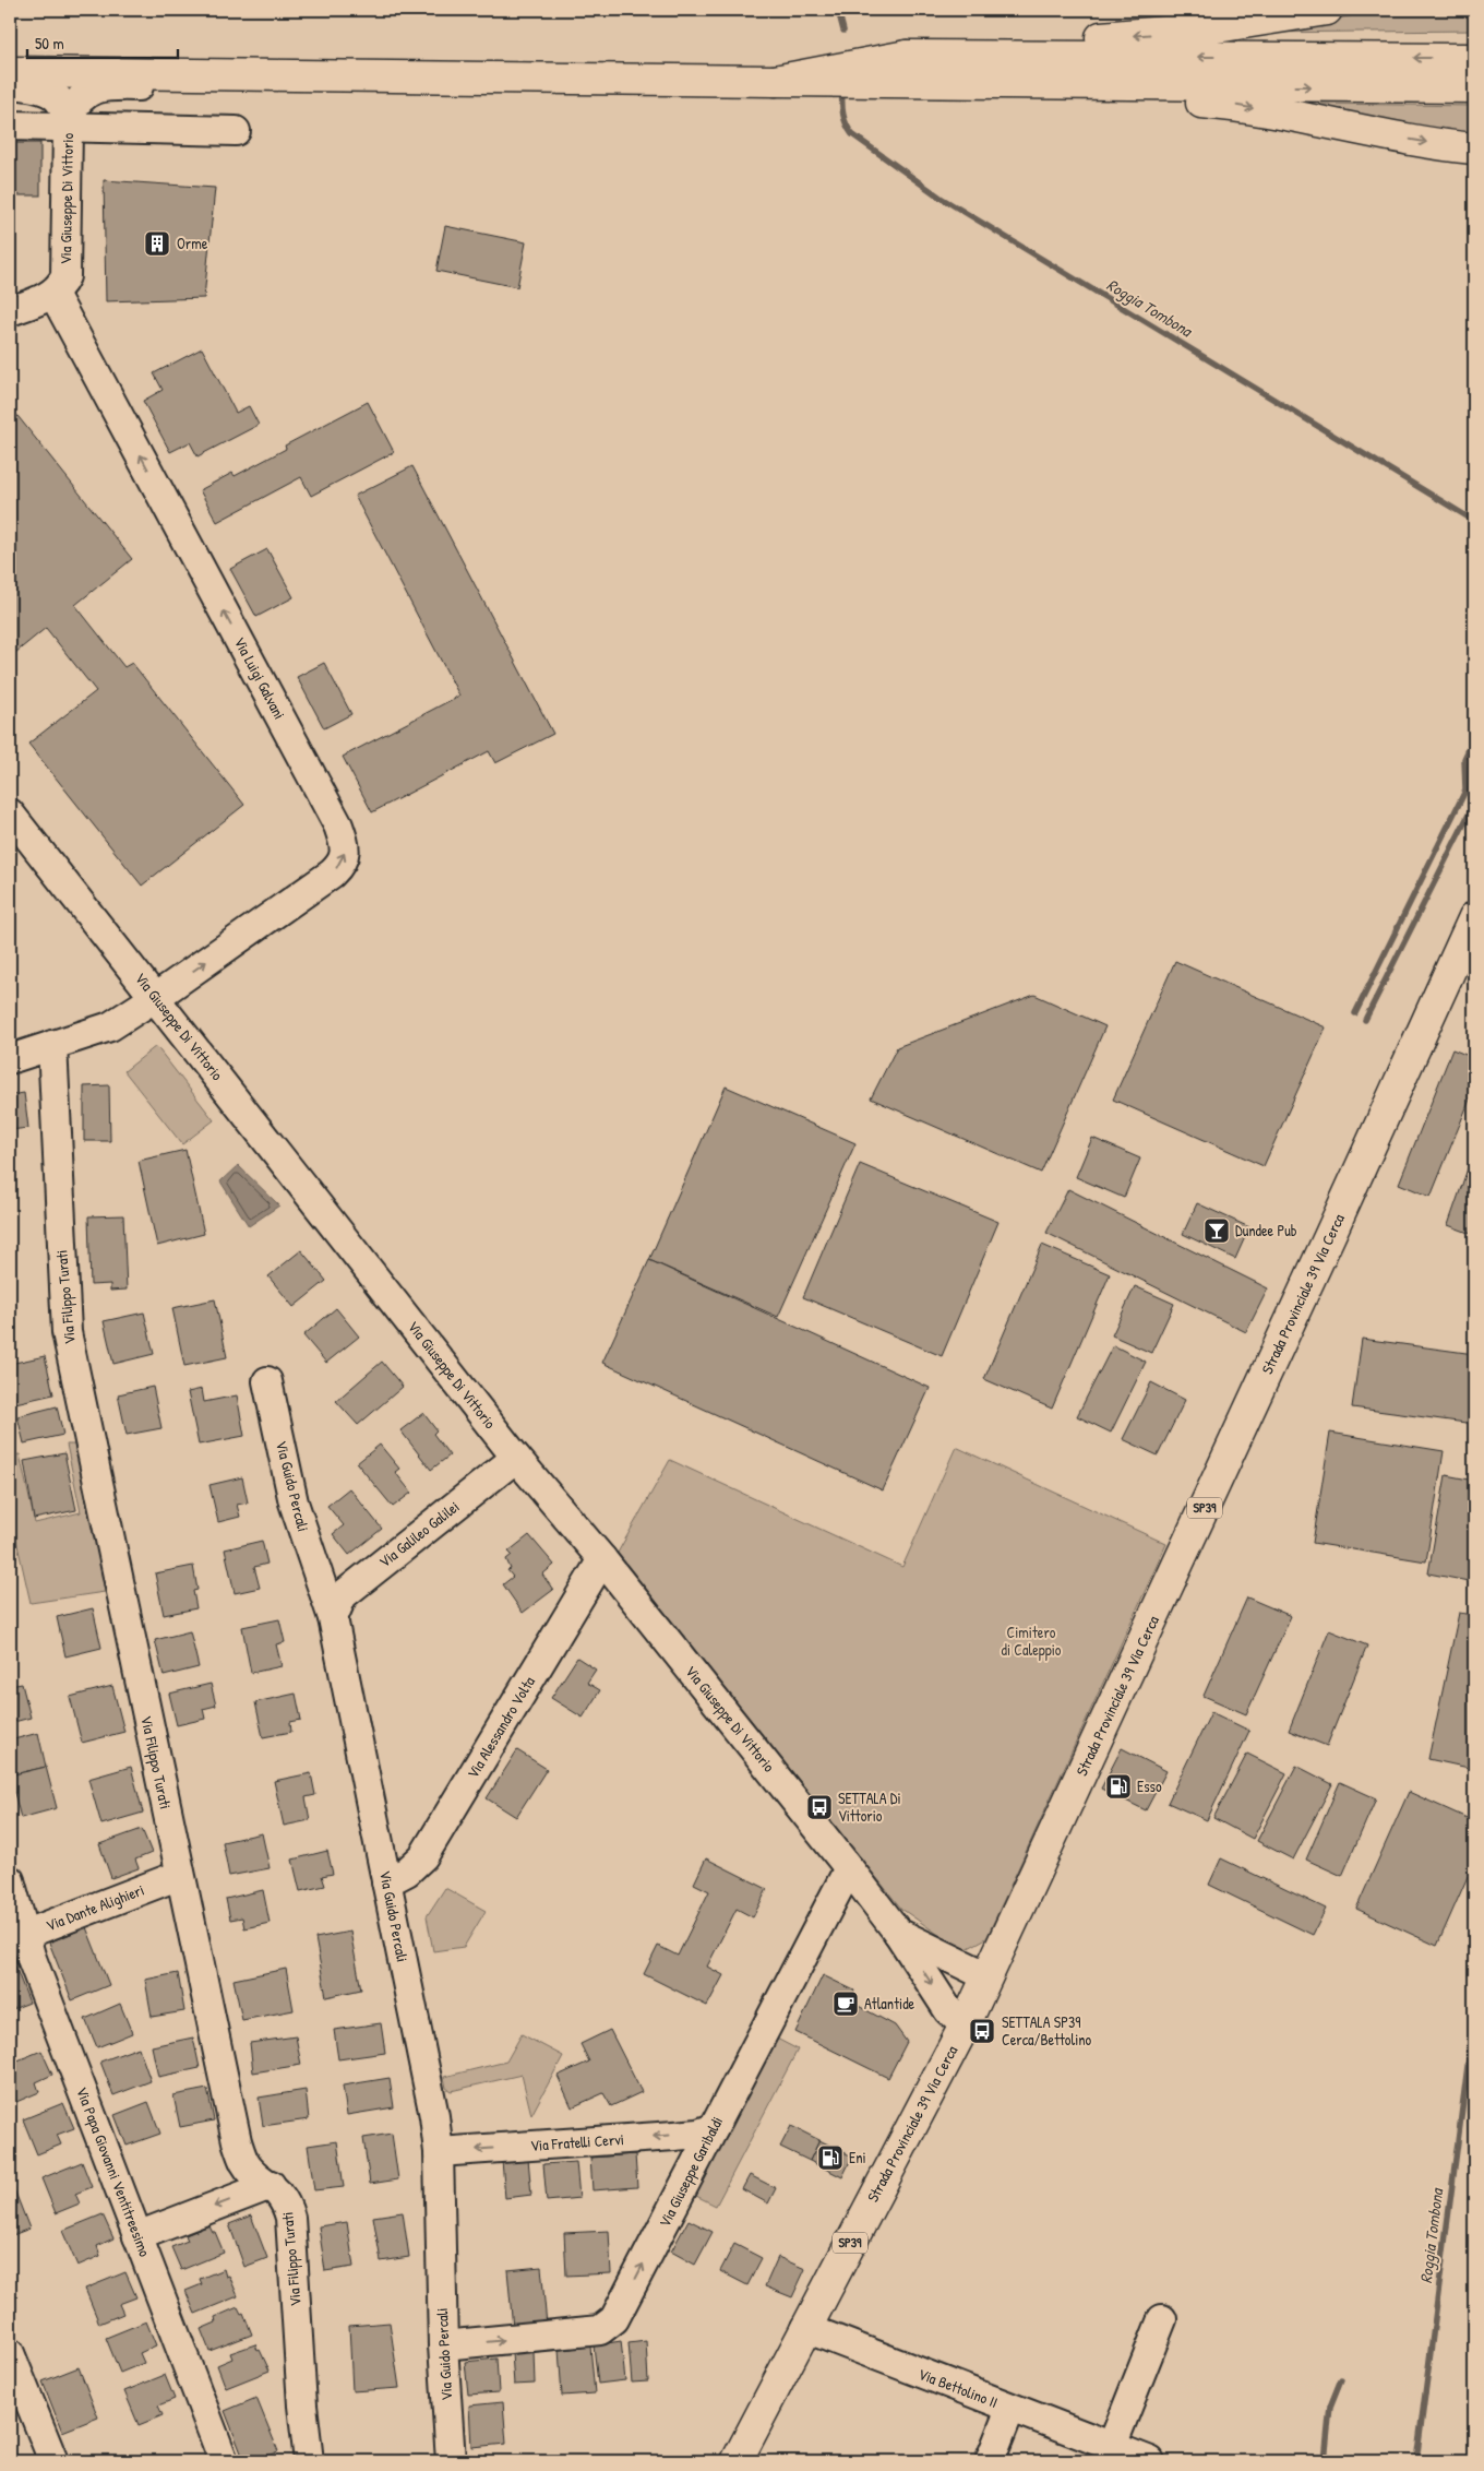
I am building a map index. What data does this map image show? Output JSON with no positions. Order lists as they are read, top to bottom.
{
  "streets": {
    "main road": ["Strada Provinciale 39 Via Cerca", "SP39"],
    "street": [
      "Via Giuseppe Di Vittorio",
      "Via Luigi Galvani",
      "Via Filippo Turati",
      "Via Guido Percali",
      "Via Galileo Galilei",
      "Via Alessandro Volta",
      "Via Dante Alighieri",
      "Via Fratelli Cervi",
      "Via Papa Giovanni Ventitreesimo",
      "Via Giuseppe Garibaldi",
      "Via Bettolino II"
    ]
  },
  "crossings": [
    ["Via Giuseppe Di Vittorio", "Via Luigi Galvani"],
    ["Via Giuseppe Di Vittorio", "Strada Provinciale 39 Via Cerca"],
    ["Via Giuseppe Di Vittorio", "Via Galileo Galilei"],
    ["Via Giuseppe Di Vittorio", "Via Alessandro Volta"],
    ["Via Giuseppe Di Vittorio", "Via Giuseppe Garibaldi"],
    ["Via Luigi Galvani", "Via Filippo Turati"],
    ["Strada Provinciale 39 Via Cerca", "Via Bettolino II"],
    ["Via Filippo Turati", "Via Dante Alighieri"],
    ["Via Guido Percali", "Via Galileo Galilei"],
    ["Via Guido Percali", "Via Alessandro Volta"],
    ["Via Guido Percali", "Via Fratelli Cervi"],
    ["Via Guido Percali", "Via Giuseppe Garibaldi"],
    ["Via Dante Alighieri", "Via Papa Giovanni Ventitreesimo"],
    ["Via Fratelli Cervi", "Via Giuseppe Garibaldi"]
  ],
  "one_way": ["Via Luigi Galvani", "Via Fratelli Cervi", "Via Giuseppe Garibaldi"],
  "water": ["Roggia Tombona"],
  "parks": ["Cimitero di Caleppio"],
  "places": {
    "building": ["Orme"],
    "bar": ["Dundee Pub"],
    "fuel station": ["Esso", "Eni"],
    "bus stop": ["SETTALA Di Vittorio", "SETTALA SP39 Cerca/Bettolino"],
    "cafe": ["Atlantide"]
  },
  "scale_bar": "50 m"
}
